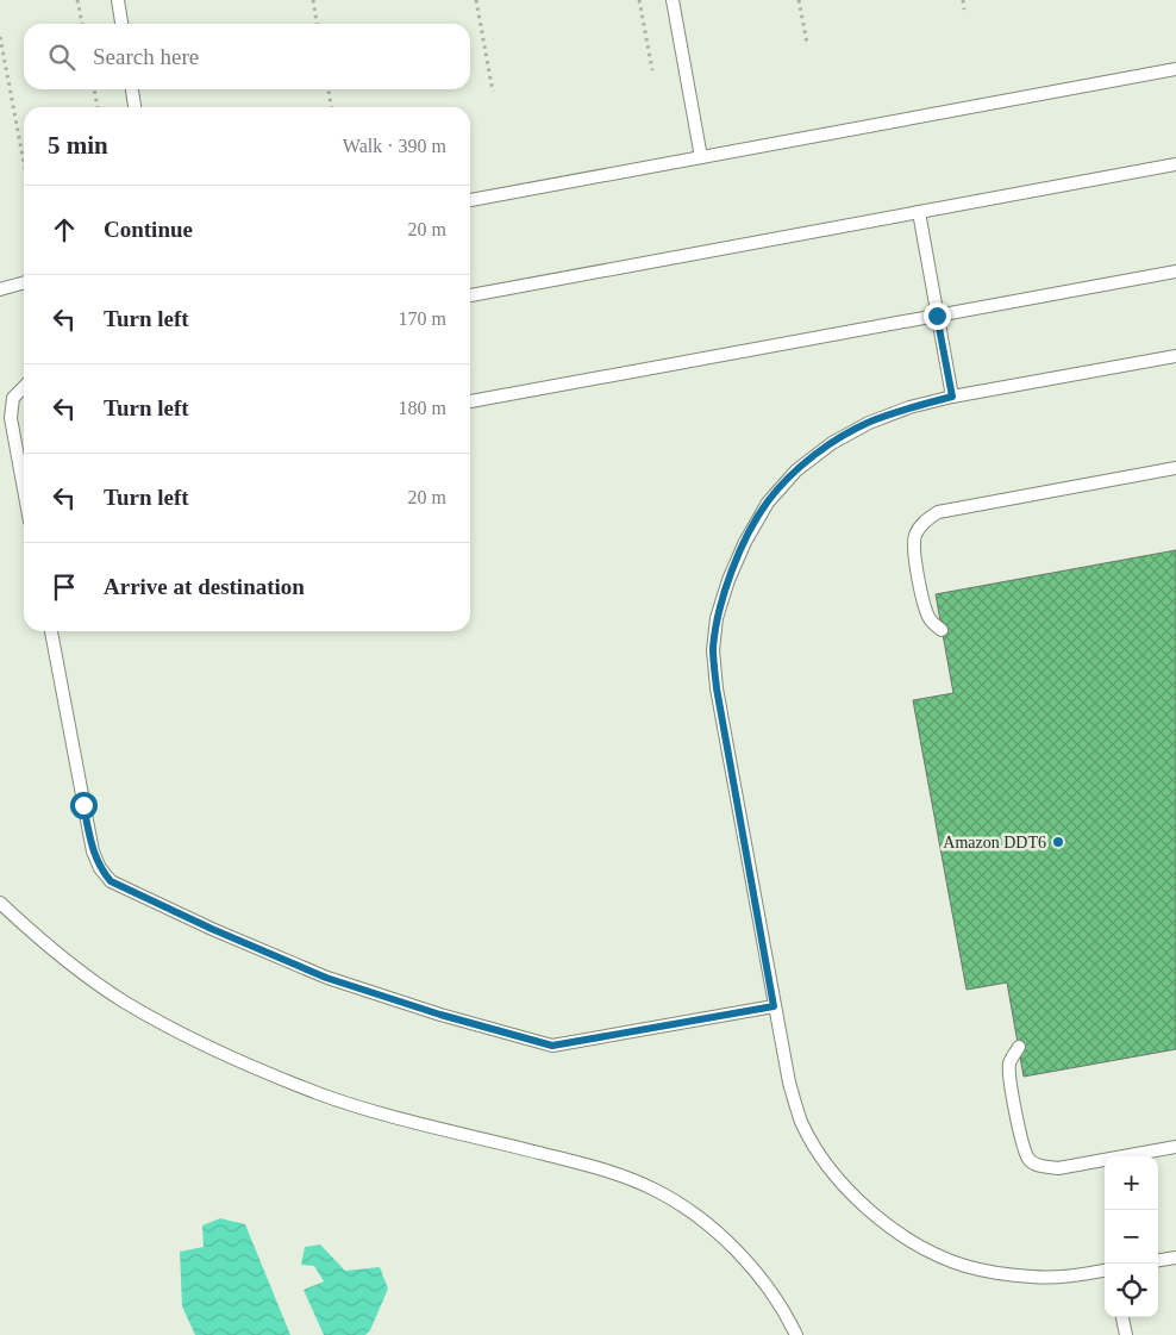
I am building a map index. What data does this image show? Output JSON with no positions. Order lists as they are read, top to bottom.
{
  "places": ["Amazon DDT6"],
  "page": {
    "search": "Search here",
    "heading": ["5 min", "Walk · 390 m"],
    "list": [
      ["Continue", "20 m"],
      ["Turn left", "170 m"],
      ["Turn left", "180 m"],
      ["Turn left", "20 m"],
      "Arrive at destination"
    ],
    "map_buttons": ["+", "−"]
  }
}
